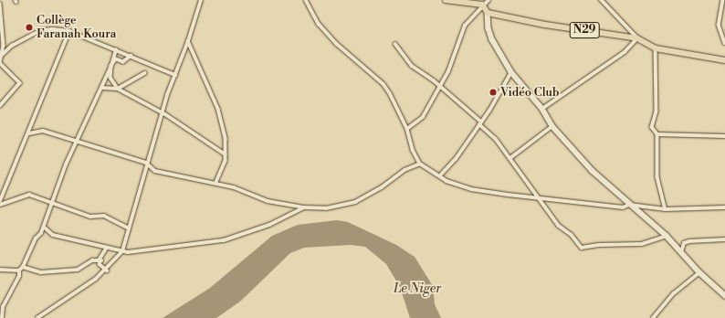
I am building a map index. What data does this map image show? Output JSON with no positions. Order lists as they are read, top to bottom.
{
  "streets": {
    "main road": ["N29"]
  },
  "water": ["Le Niger"],
  "places": ["Collège Faranah Koura", "Vidéo Club"]
}
